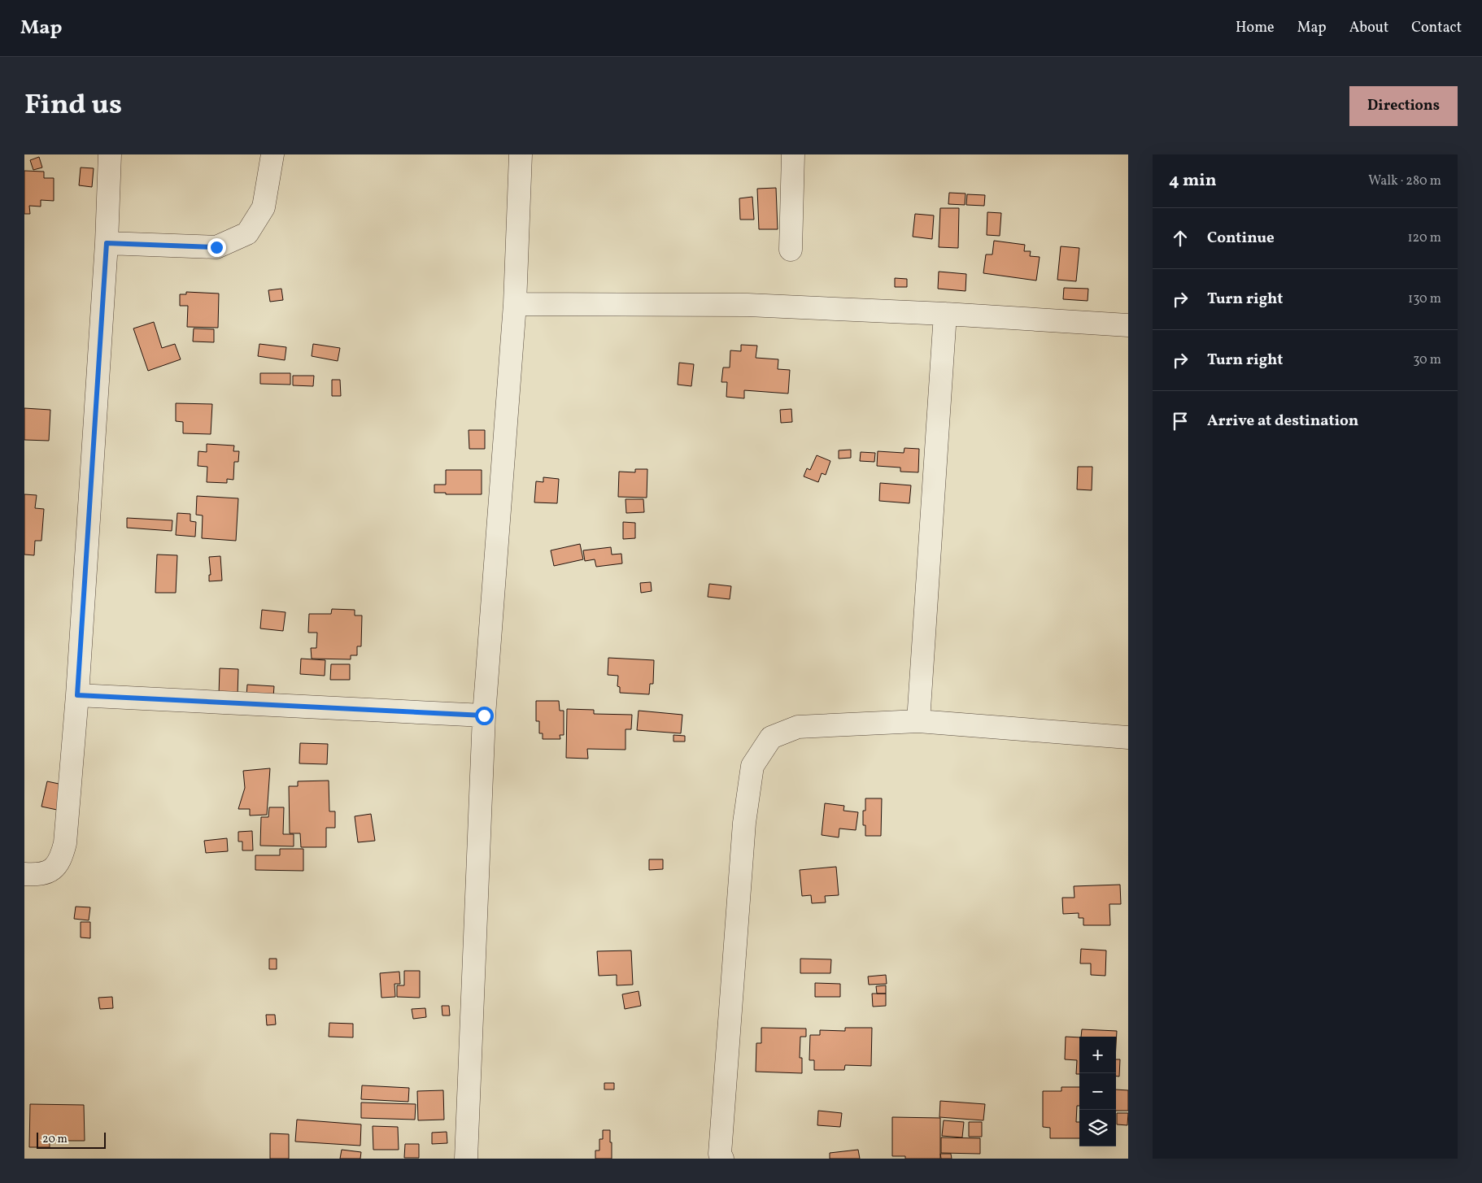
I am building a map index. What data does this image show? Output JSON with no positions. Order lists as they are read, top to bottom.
{
  "scale_bar": "20 m",
  "page": {
    "header": "Map",
    "nav": [
      "Home",
      "Map",
      "About",
      "Contact"
    ],
    "title": "Find us",
    "buttons": "Directions",
    "heading": ["4 min", "Walk · 280 m"],
    "list": [
      ["Continue", "120 m"],
      ["Turn right", "130 m"],
      ["Turn right", "30 m"],
      "Arrive at destination"
    ],
    "map_buttons": ["+", "−"],
    "scale": "20 m"
  }
}
